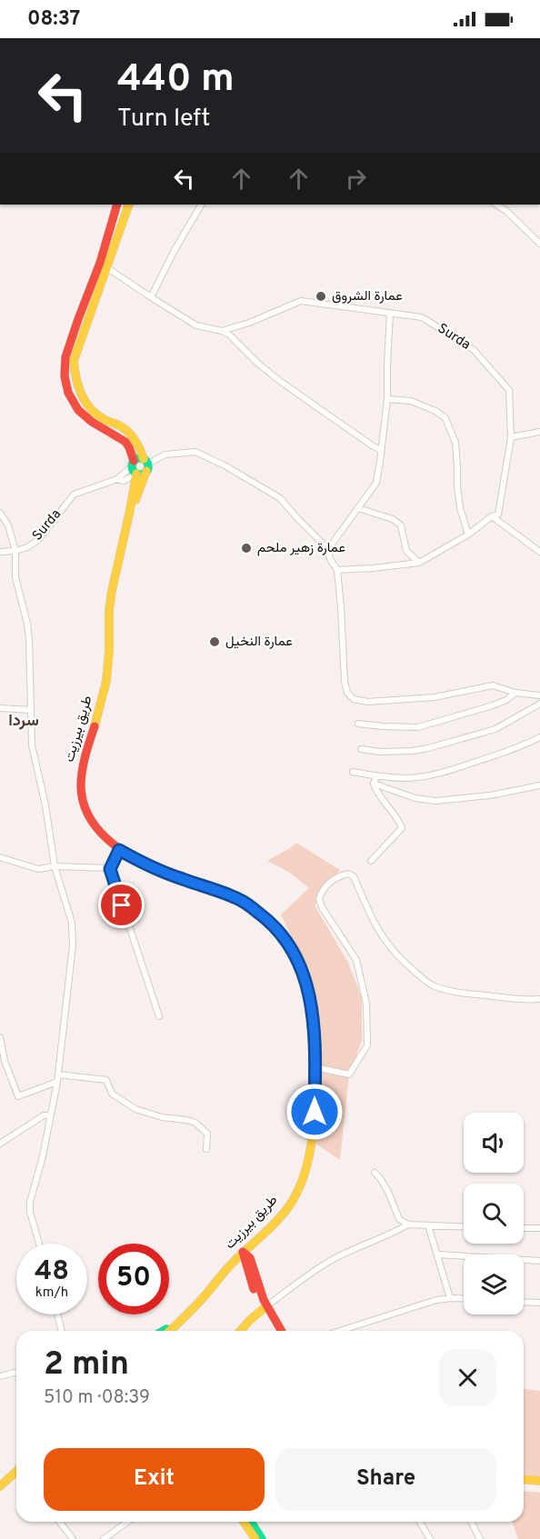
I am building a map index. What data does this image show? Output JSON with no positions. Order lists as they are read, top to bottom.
{
  "streets": {
    "main road": ["طريق بيرزيت"],
    "street": ["Surda"]
  },
  "districts": ["سردا"],
  "places": ["عمارة الشروق", "عمارة زهير ملحم", "عمارة النخيل"],
  "page": {
    "status": "08:37",
    "turn": ["440 m", "Turn left"],
    "speed": "48 km/h",
    "limit": "50",
    "heading": ["2 min", "510 m · 08:39"],
    "buttons": ["Exit", "Share"]
  }
}
